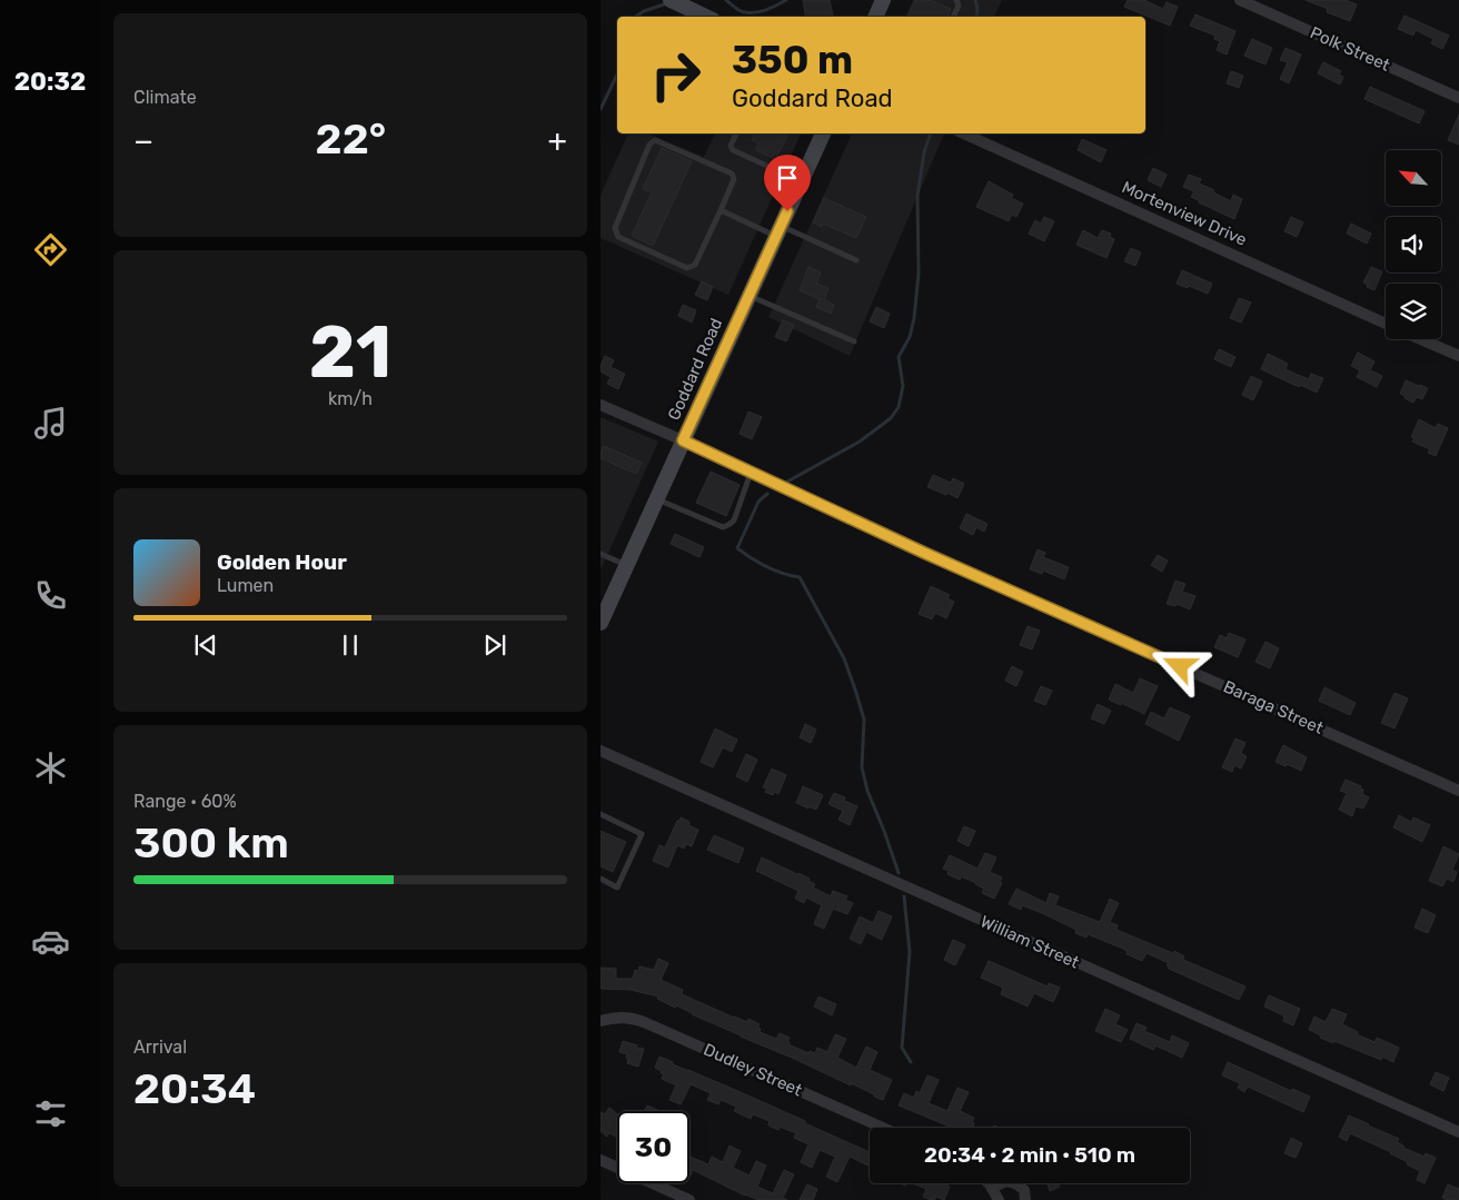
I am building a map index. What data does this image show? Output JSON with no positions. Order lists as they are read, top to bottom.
{
  "streets": {
    "main road": ["Goddard Road"],
    "street": [
      "Polk Street",
      "Mortenview Drive",
      "Baraga Street",
      "William Street",
      "Dudley Street"
    ]
  },
  "crossings": [
    ["Goddard Road", "Baraga Street"]
  ],
  "north": "top left",
  "page": {
    "tabs": "20:32",
    "tile": [
      "Climate",
      ["21", "km/h"],
      ["Range · 60%", "300 km"],
      ["Arrival", "20:34"]
    ],
    "turn": ["350 m", "Goddard Road"],
    "heat": ["−", "22°", "+"],
    "song": ["Golden Hour", "Lumen"],
    "limit": "30",
    "trip": "20:34 · 2 min · 510 m"
  }
}
